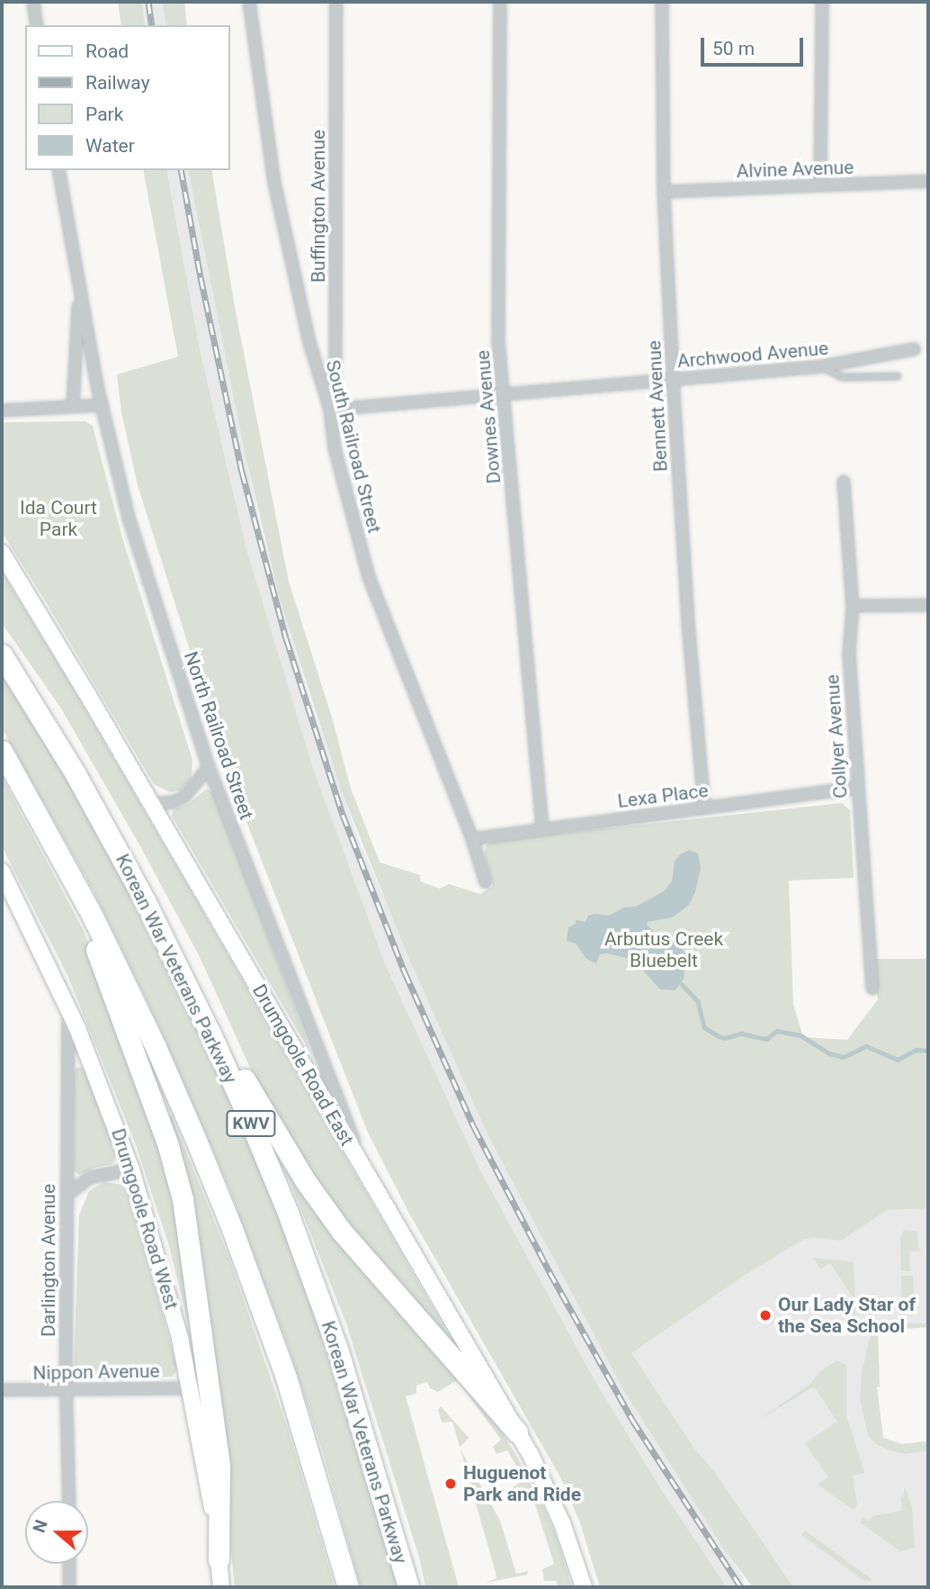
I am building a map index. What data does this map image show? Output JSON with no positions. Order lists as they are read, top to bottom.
{
  "streets": {
    "highway": ["Korean War Veterans Parkway", "KWV"],
    "main road": ["Drumgoole Road East", "Drumgoole Road West"],
    "street": [
      "Alvine Avenue",
      "Buffington Avenue",
      "Archwood Avenue",
      "Bennett Avenue",
      "Downes Avenue",
      "South Railroad Street",
      "North Railroad Street",
      "Collyer Avenue",
      "Lexa Place",
      "Darlington Avenue",
      "Nippon Avenue"
    ]
  },
  "crossings": [
    ["Alvine Avenue", "Bennett Avenue"],
    ["Buffington Avenue", "Archwood Avenue"],
    ["Buffington Avenue", "South Railroad Street"],
    ["Archwood Avenue", "Bennett Avenue"],
    ["Archwood Avenue", "Downes Avenue"],
    ["Archwood Avenue", "South Railroad Street"],
    ["Bennett Avenue", "Lexa Place"],
    ["Downes Avenue", "Lexa Place"],
    ["South Railroad Street", "Lexa Place"],
    ["North Railroad Street", "Drumgoole Road East"],
    ["Collyer Avenue", "Lexa Place"],
    ["Drumgoole Road West", "Darlington Avenue"],
    ["Drumgoole Road West", "Nippon Avenue"],
    ["Darlington Avenue", "Nippon Avenue"]
  ],
  "parks": ["Ida Court Park", "Arbutus Creek Bluebelt"],
  "places": ["Our Lady Star of the Sea School", "Huguenot Park and Ride"],
  "legend": [
    "Road",
    "Railway",
    "Park",
    "Water"
  ],
  "scale_bar": "50 m",
  "north": "left"
}
